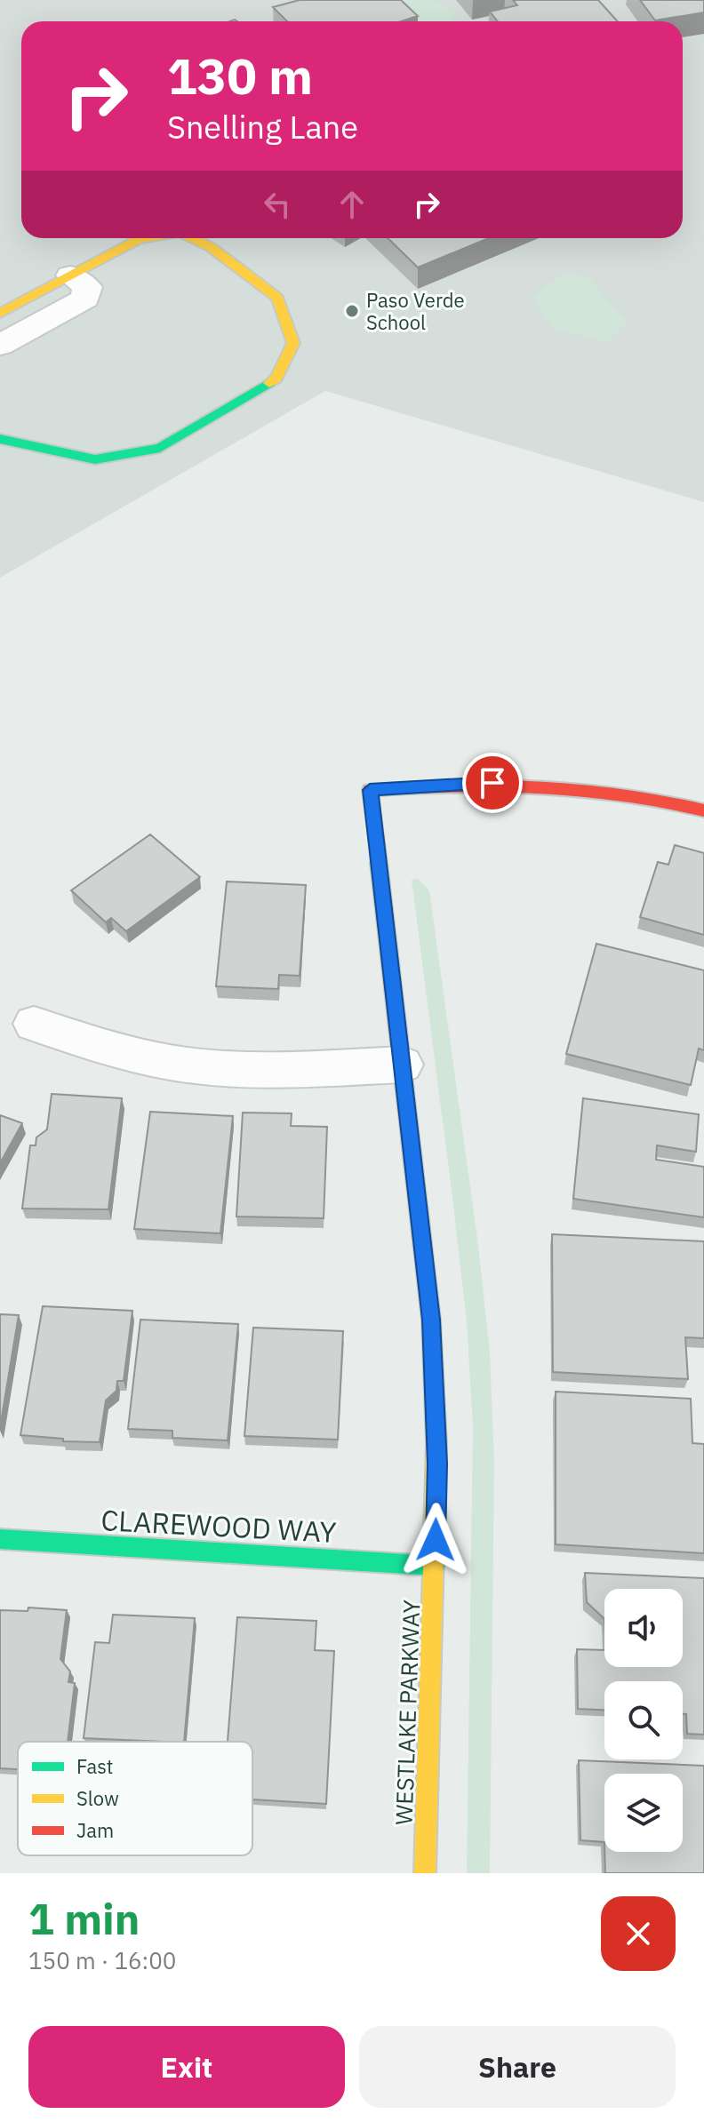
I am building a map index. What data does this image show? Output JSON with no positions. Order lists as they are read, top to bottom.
{
  "streets": {
    "street": ["CLAREWOOD WAY", "WESTLAKE PARKWAY"]
  },
  "crossings": [
    ["CLAREWOOD WAY", "WESTLAKE PARKWAY"]
  ],
  "places": ["Paso Verde School"],
  "legend": ["Fast", "Slow", "Jam"],
  "page": {
    "turn": ["130 m", "Snelling Lane"],
    "heading": ["1 min", "150 m · 16:00"],
    "buttons": ["Exit", "Share"]
  }
}
